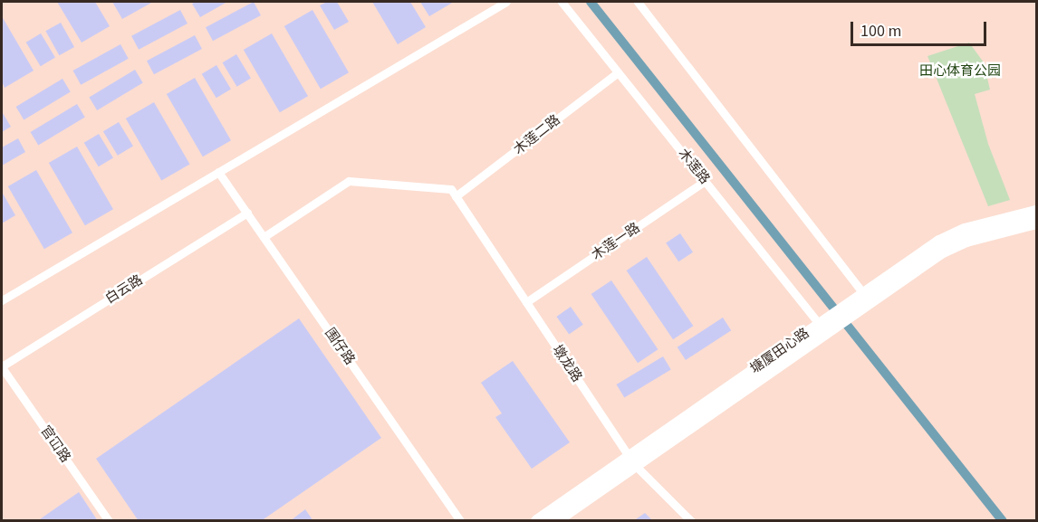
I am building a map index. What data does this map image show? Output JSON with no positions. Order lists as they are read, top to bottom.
{
  "streets": {
    "main road": ["塘厦田心路"],
    "street": [
      "木莲二路",
      "木莲路",
      "木莲一路",
      "白云路",
      "围仔路",
      "墩龙路",
      "官冚路"
    ]
  },
  "crossings": [
    ["木莲二路", "木莲路"],
    ["木莲二路", "墩龙路"],
    ["木莲路", "木莲一路"],
    ["木莲路", "塘厦田心路"],
    ["木莲一路", "墩龙路"],
    ["白云路", "围仔路"],
    ["白云路", "官冚路"],
    ["塘厦田心路", "墩龙路"]
  ],
  "parks": ["田心体育公园"],
  "scale_bar": "100 m"
}
